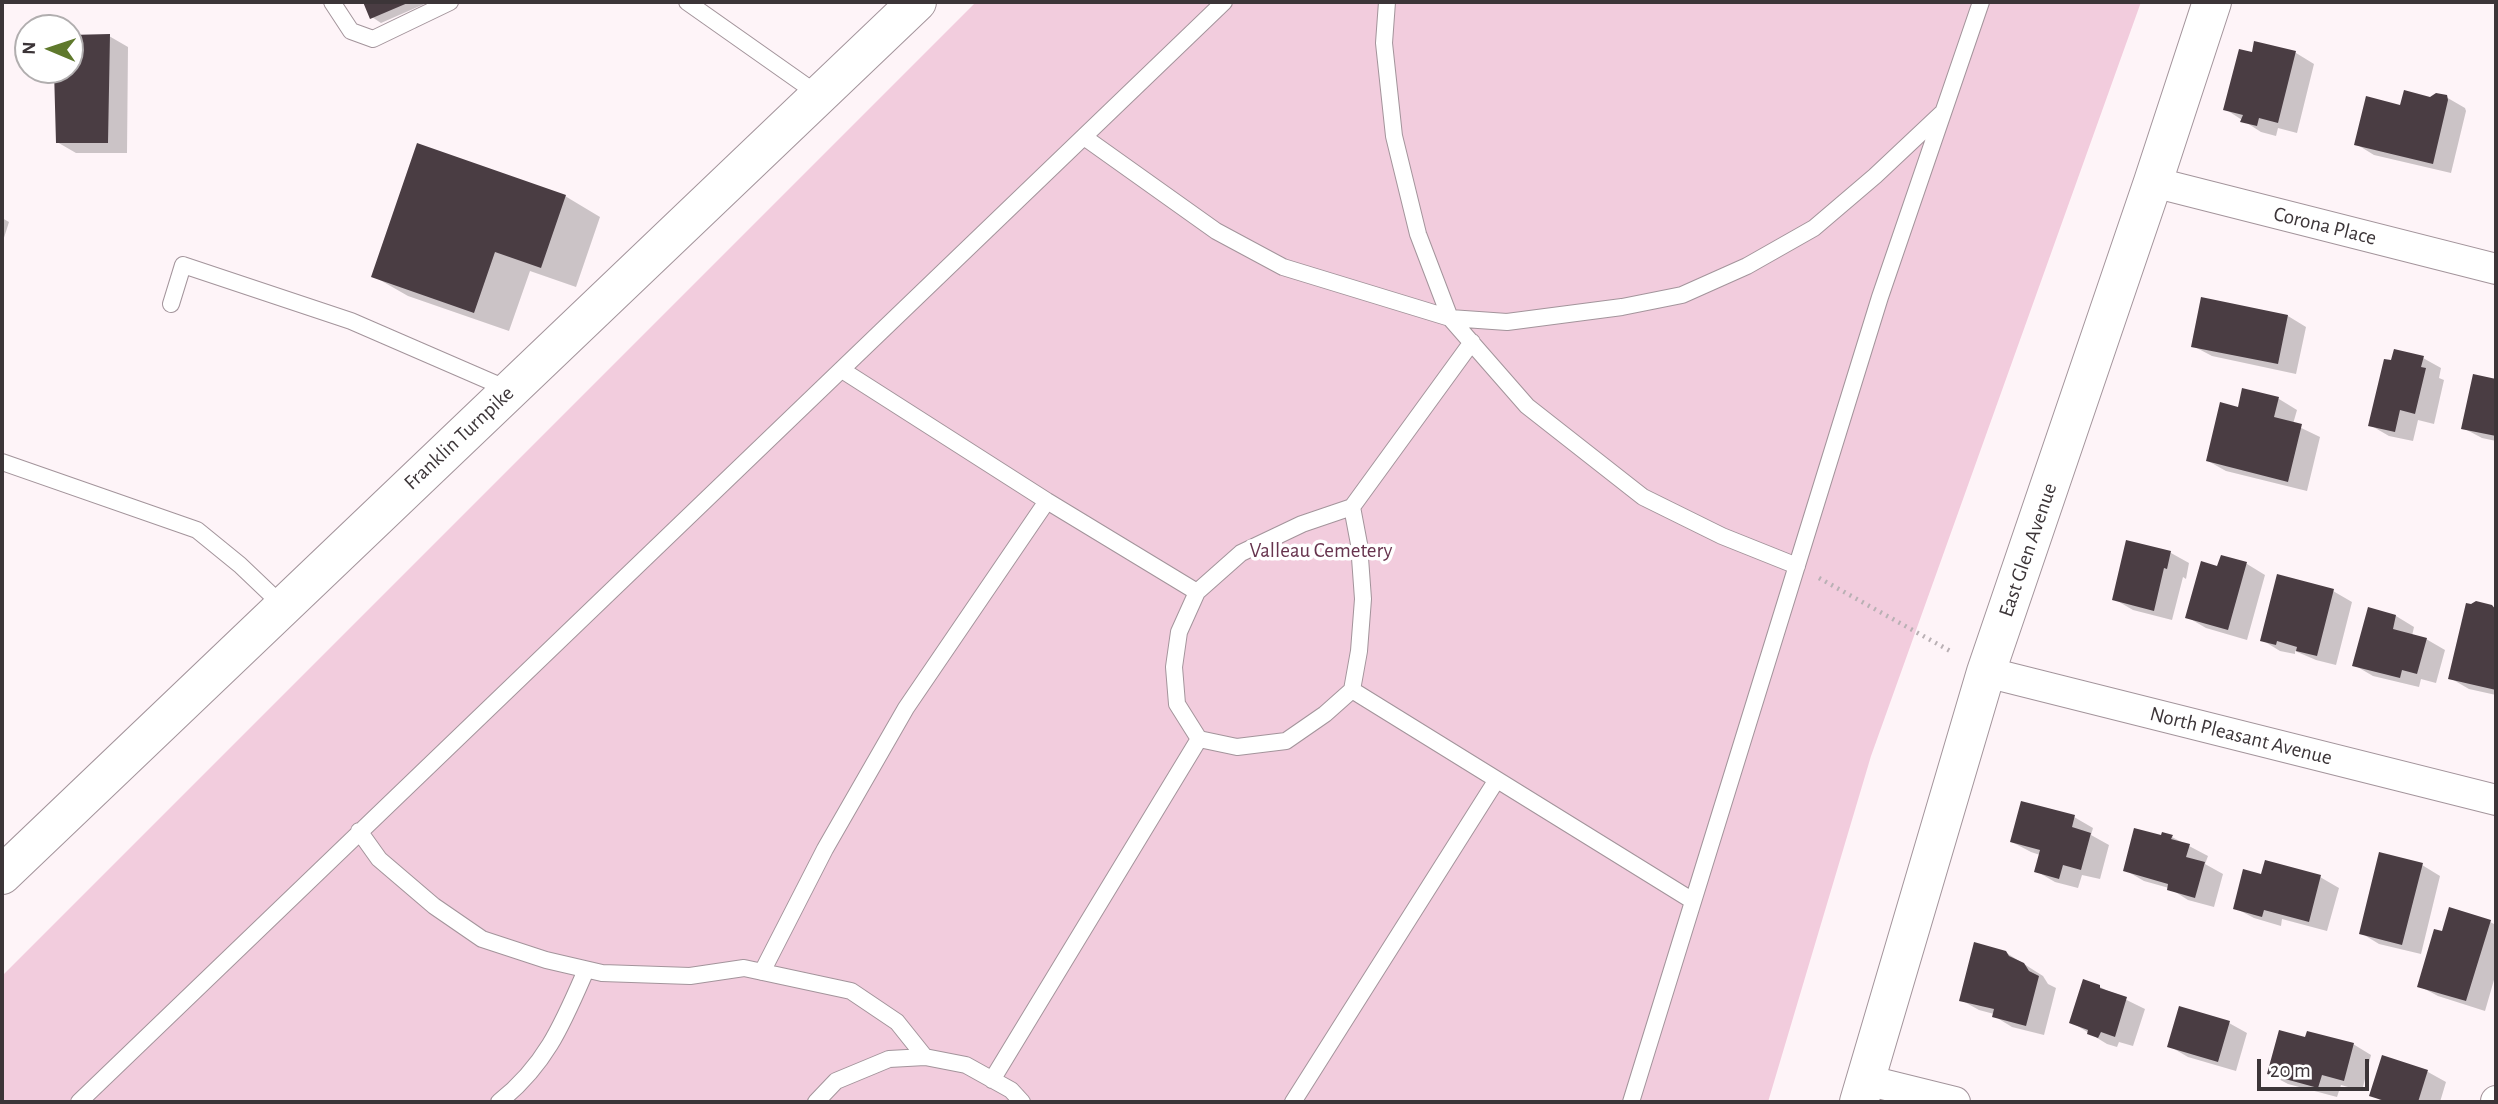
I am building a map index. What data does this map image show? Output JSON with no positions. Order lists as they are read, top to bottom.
{
  "streets": {
    "street": [
      "Corona Place",
      "Franklin Turnpike",
      "East Glen Avenue",
      "North Pleasant Avenue"
    ]
  },
  "crossings": [
    ["Corona Place", "East Glen Avenue"],
    ["East Glen Avenue", "North Pleasant Avenue"]
  ],
  "parks": ["Valleau Cemetery"],
  "scale_bar": "20 m",
  "north": "left"
}
